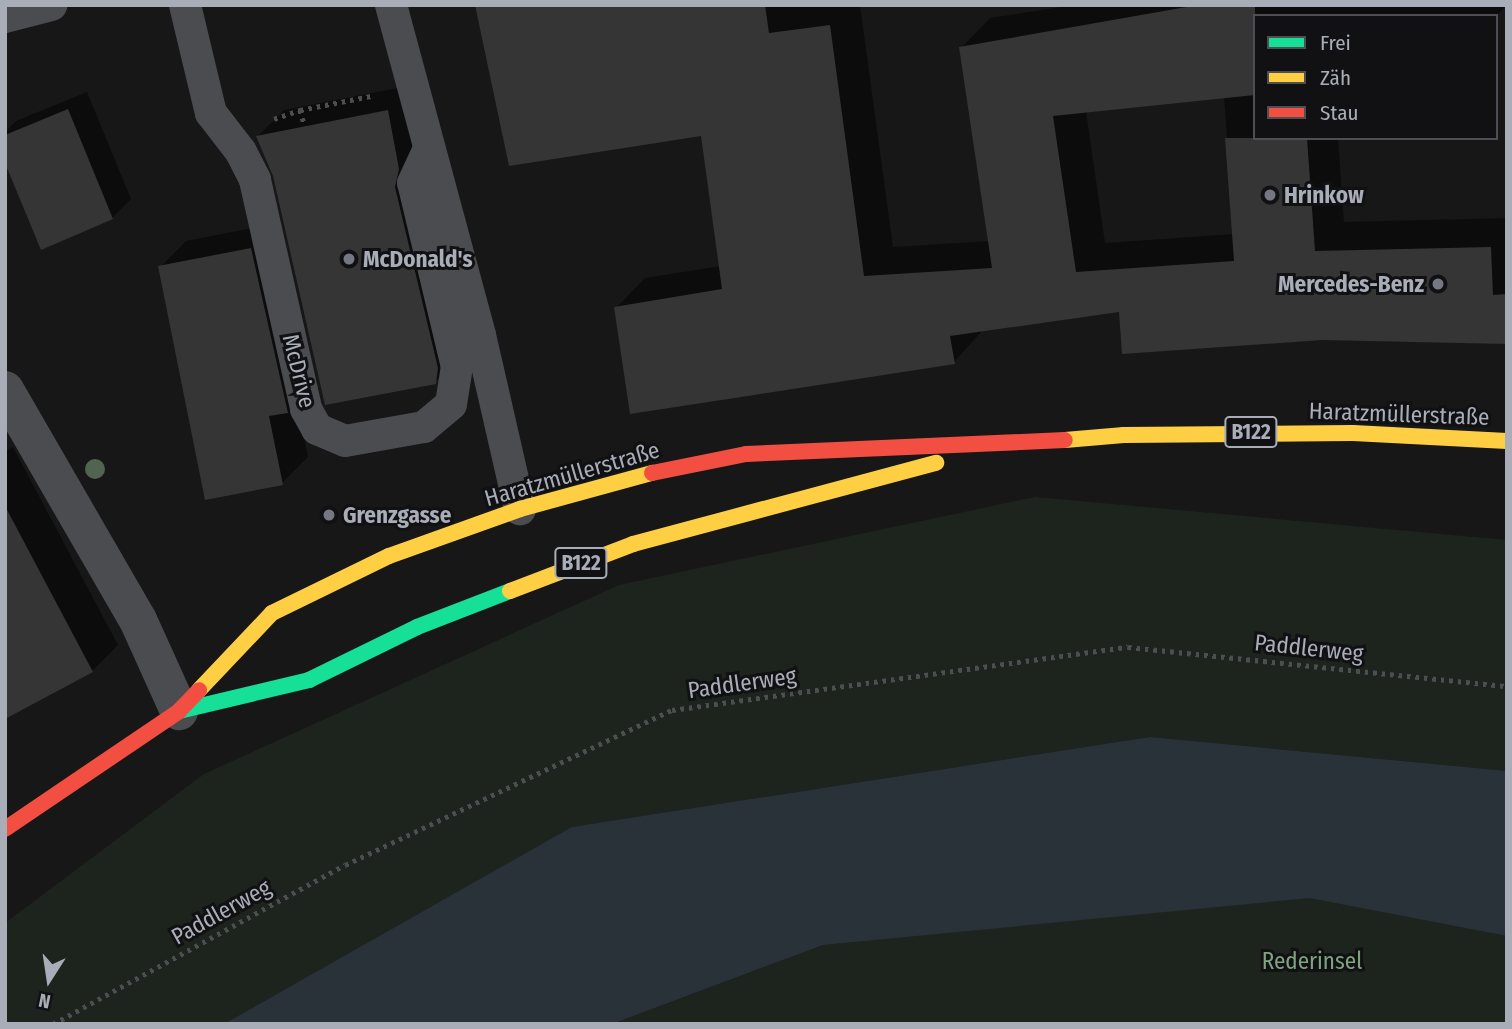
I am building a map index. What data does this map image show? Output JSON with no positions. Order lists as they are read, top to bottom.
{
  "streets": {
    "main road": ["Haratzmüllerstraße", "B122"],
    "lane": ["McDrive"],
    "path": ["Paddlerweg"]
  },
  "parks": ["Rederinsel"],
  "places": [
    "Hrinkow",
    "McDonald's",
    "Mercedes-Benz",
    "Grenzgasse"
  ],
  "legend": ["Frei", "Zäh", "Stau"],
  "north": "bottom"
}
